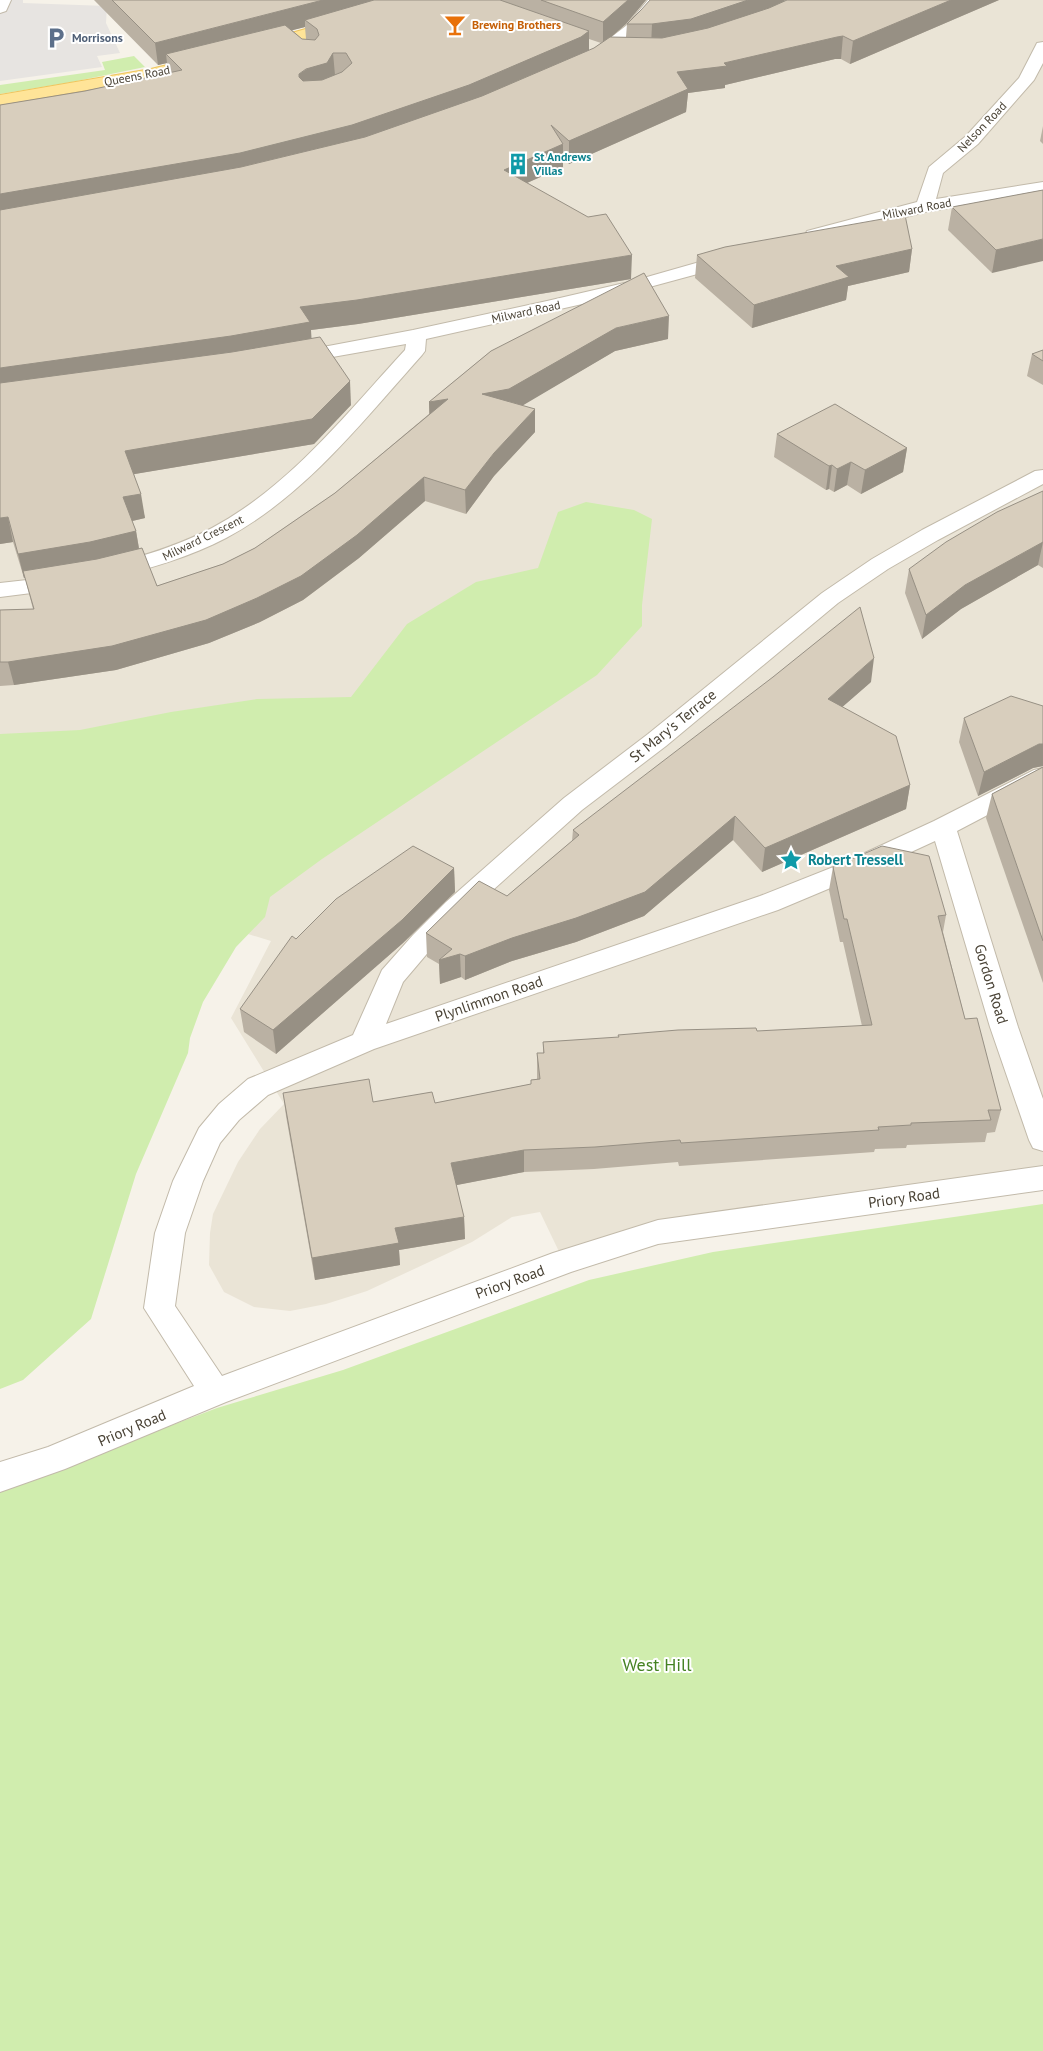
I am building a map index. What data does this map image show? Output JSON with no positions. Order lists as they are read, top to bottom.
{
  "streets": {
    "main road": ["Queens Road"],
    "street": [
      "Nelson Road",
      "Milward Road",
      "Milward Crescent",
      "St Mary's Terrace",
      "Gordon Road",
      "Plynlimmon Road",
      "Priory Road"
    ]
  },
  "crossings": [
    ["Nelson Road", "Milward Road"],
    ["Milward Road", "Milward Crescent"],
    ["St Mary's Terrace", "Plynlimmon Road"],
    ["Gordon Road", "Plynlimmon Road"],
    ["Plynlimmon Road", "Priory Road"]
  ],
  "parks": ["West Hill"],
  "places": {
    "bar": ["Brewing Brothers"],
    "parking": ["Morrisons"],
    "building": ["St Andrews Villas"],
    "place": ["Robert Tressell"]
  }
}
